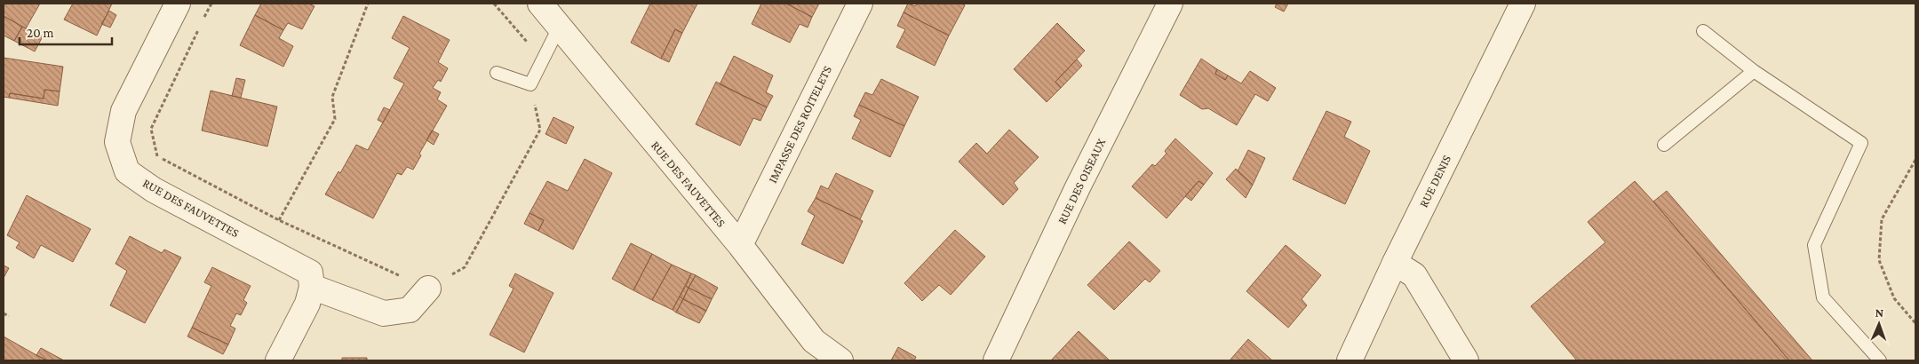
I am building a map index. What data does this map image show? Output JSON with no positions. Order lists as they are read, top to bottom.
{
  "streets": {
    "street": [
      "IMPASSE DES ROITELETS",
      "RUE DES OISEAUX",
      "RUE DENIS",
      "RUE DES FAUVETTES"
    ]
  },
  "crossings": [
    ["IMPASSE DES ROITELETS", "RUE DES FAUVETTES"]
  ],
  "scale_bar": "20 m",
  "north": "top"
}
